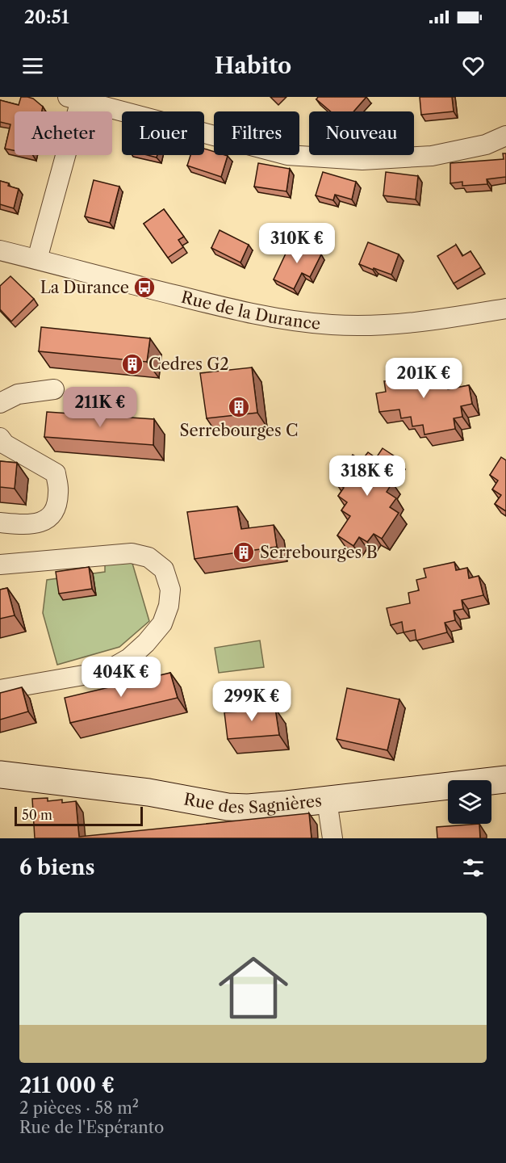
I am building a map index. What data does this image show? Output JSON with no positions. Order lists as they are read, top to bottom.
{
  "streets": {
    "main road": ["Rue des Sagnières"],
    "street": ["Rue de la Durance"]
  },
  "places": {
    "bus stop": ["La Durance"],
    "building": ["Cedres G2", "Serrebourges C", "Serrebourges B"]
  },
  "scale_bar": "50 m",
  "page": {
    "status": "20:51",
    "header": "Habito",
    "chip": [
      "Acheter",
      "Louer",
      "Filtres",
      "Nouveau"
    ],
    "price": [
      "310K €",
      "201K €",
      "211K €",
      "318K €",
      "404K €",
      "299K €"
    ],
    "scale": "50 m",
    "heading": "6 biens",
    "list": [
      {
        "name": "211 000 €",
        "note": "2 pièces · 58 m² · Rue de l'Espéranto"
      }
    ]
  }
}
